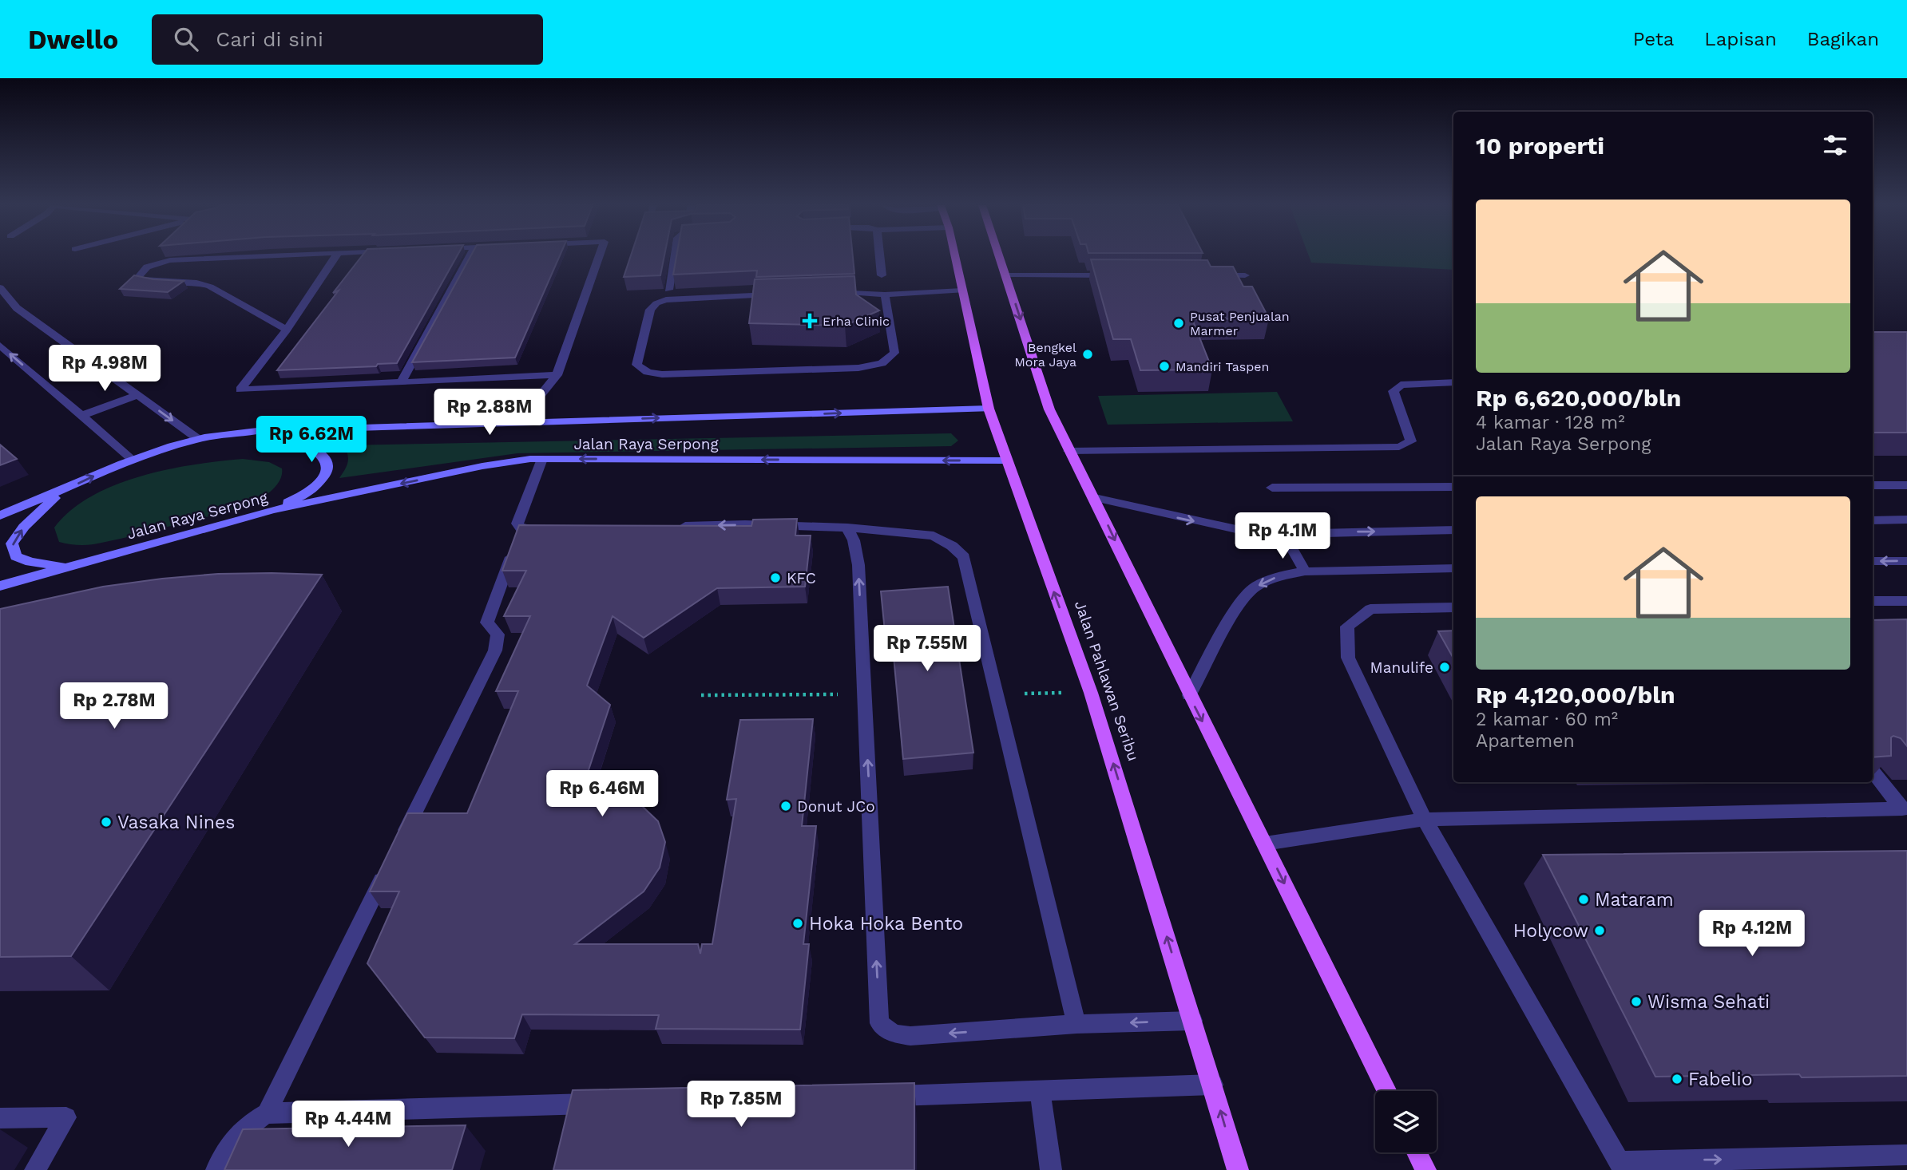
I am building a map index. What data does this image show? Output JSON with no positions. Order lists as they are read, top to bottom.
{
  "streets": {
    "main road": ["Jalan Raya Serpong", "Jalan Pahlawan Seribu"]
  },
  "crossings": [
    ["Jalan Raya Serpong", "Jalan Pahlawan Seribu"]
  ],
  "places": {
    "health": ["Erha Clinic"],
    "other": [
      "Pusat Penjualan Marmer",
      "Bengkel Mora Jaya",
      "Mandiri Taspen",
      "KFC",
      "Manulife",
      "Donut JCo",
      "Vasaka Nines",
      "Mataram",
      "Hoka Hoka Bento",
      "Holycow",
      "Wisma Sehati",
      "Fabelio"
    ]
  },
  "page": {
    "header": "Dwello",
    "search": "Cari di sini",
    "nav": ["Peta", "Lapisan", "Bagikan"],
    "heading": "10 properti",
    "list": [
      {
        "name": "Rp 6,620,000/bln",
        "note": "4 kamar · 128 m² · Jalan Raya Serpong"
      },
      {
        "name": "Rp 4,120,000/bln",
        "note": "2 kamar · 60 m² · Apartemen"
      }
    ],
    "price": [
      "Rp 4.98M",
      "Rp 2.88M",
      "Rp 6.62M",
      "Rp 4.1M",
      "Rp 7.55M",
      "Rp 2.78M",
      "Rp 6.46M",
      "Rp 4.12M",
      "Rp 7.85M",
      "Rp 4.44M"
    ]
  }
}
